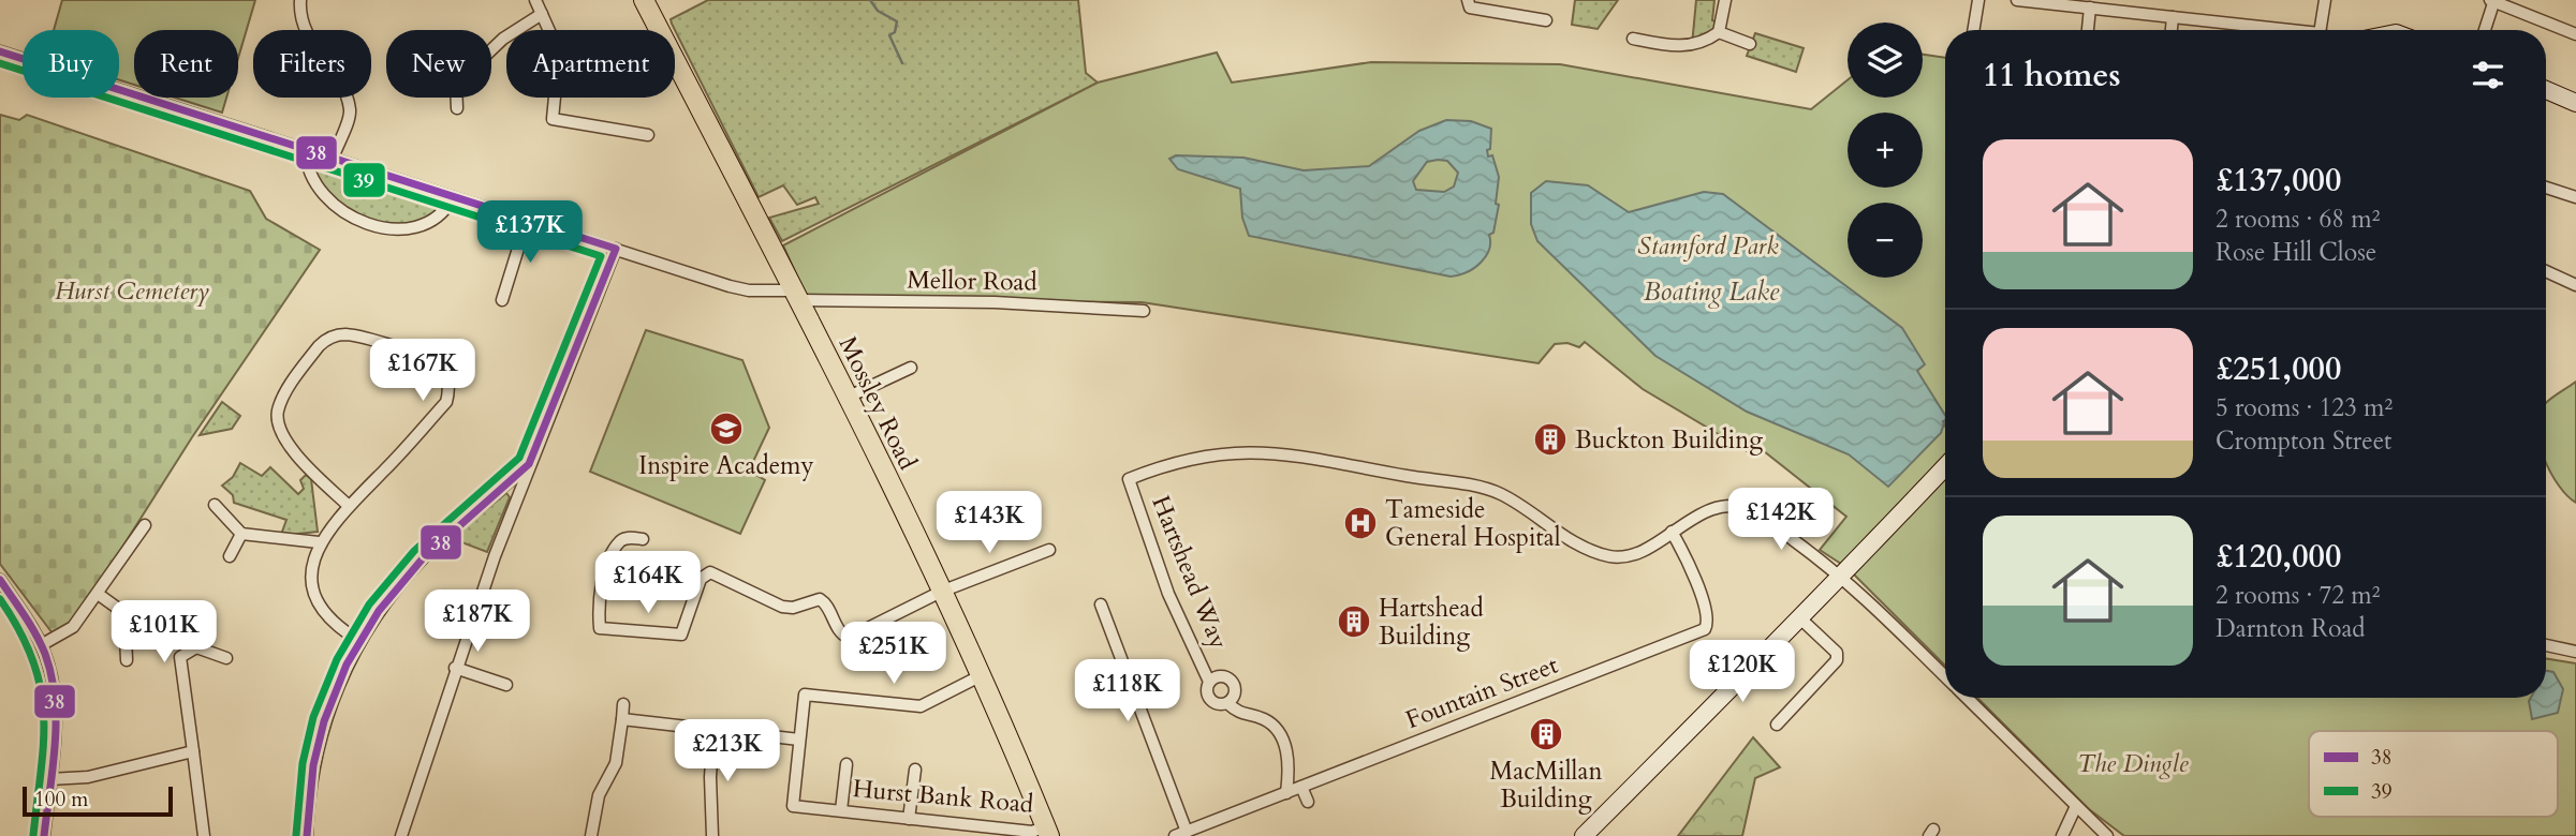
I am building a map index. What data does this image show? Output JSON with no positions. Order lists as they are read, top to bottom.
{
  "streets": {
    "main road": ["Mossley Road"],
    "street": [
      "Mellor Road",
      "Hartshead Way",
      "Fountain Street",
      "Hurst Bank Road"
    ]
  },
  "crossings": [
    ["Mellor Road", "Mossley Road"],
    ["Mossley Road", "Hurst Bank Road"],
    ["Hartshead Way", "Fountain Street"]
  ],
  "water": ["Boating Lake"],
  "parks": ["Stamford Park", "Hurst Cemetery", "The Dingle"],
  "places": {
    "school or university": ["Inspire Academy"],
    "building": ["Buckton Building", "Hartshead Building", "MacMillan Building"],
    "hospital": ["Tameside General Hospital"]
  },
  "lines": ["transit line 38", "transit line 39"],
  "legend": ["38", "39"],
  "scale_bar": "100 m",
  "page": {
    "map_buttons": ["+", "−"],
    "chip": [
      "Buy",
      "Rent",
      "Filters",
      "New",
      "Apartment"
    ],
    "heading": "11 homes",
    "list": [
      {
        "name": "£137,000",
        "note": "2 rooms · 68 m² · Rose Hill Close"
      },
      {
        "name": "£251,000",
        "note": "5 rooms · 123 m² · Crompton Street"
      },
      {
        "name": "£120,000",
        "note": "2 rooms · 72 m² · Darnton Road"
      }
    ],
    "price": [
      "£137K",
      "£167K",
      "£142K",
      "£143K",
      "£164K",
      "£187K",
      "£101K",
      "£251K",
      "£120K",
      "£118K",
      "£213K"
    ],
    "scale": "100 m"
  }
}
